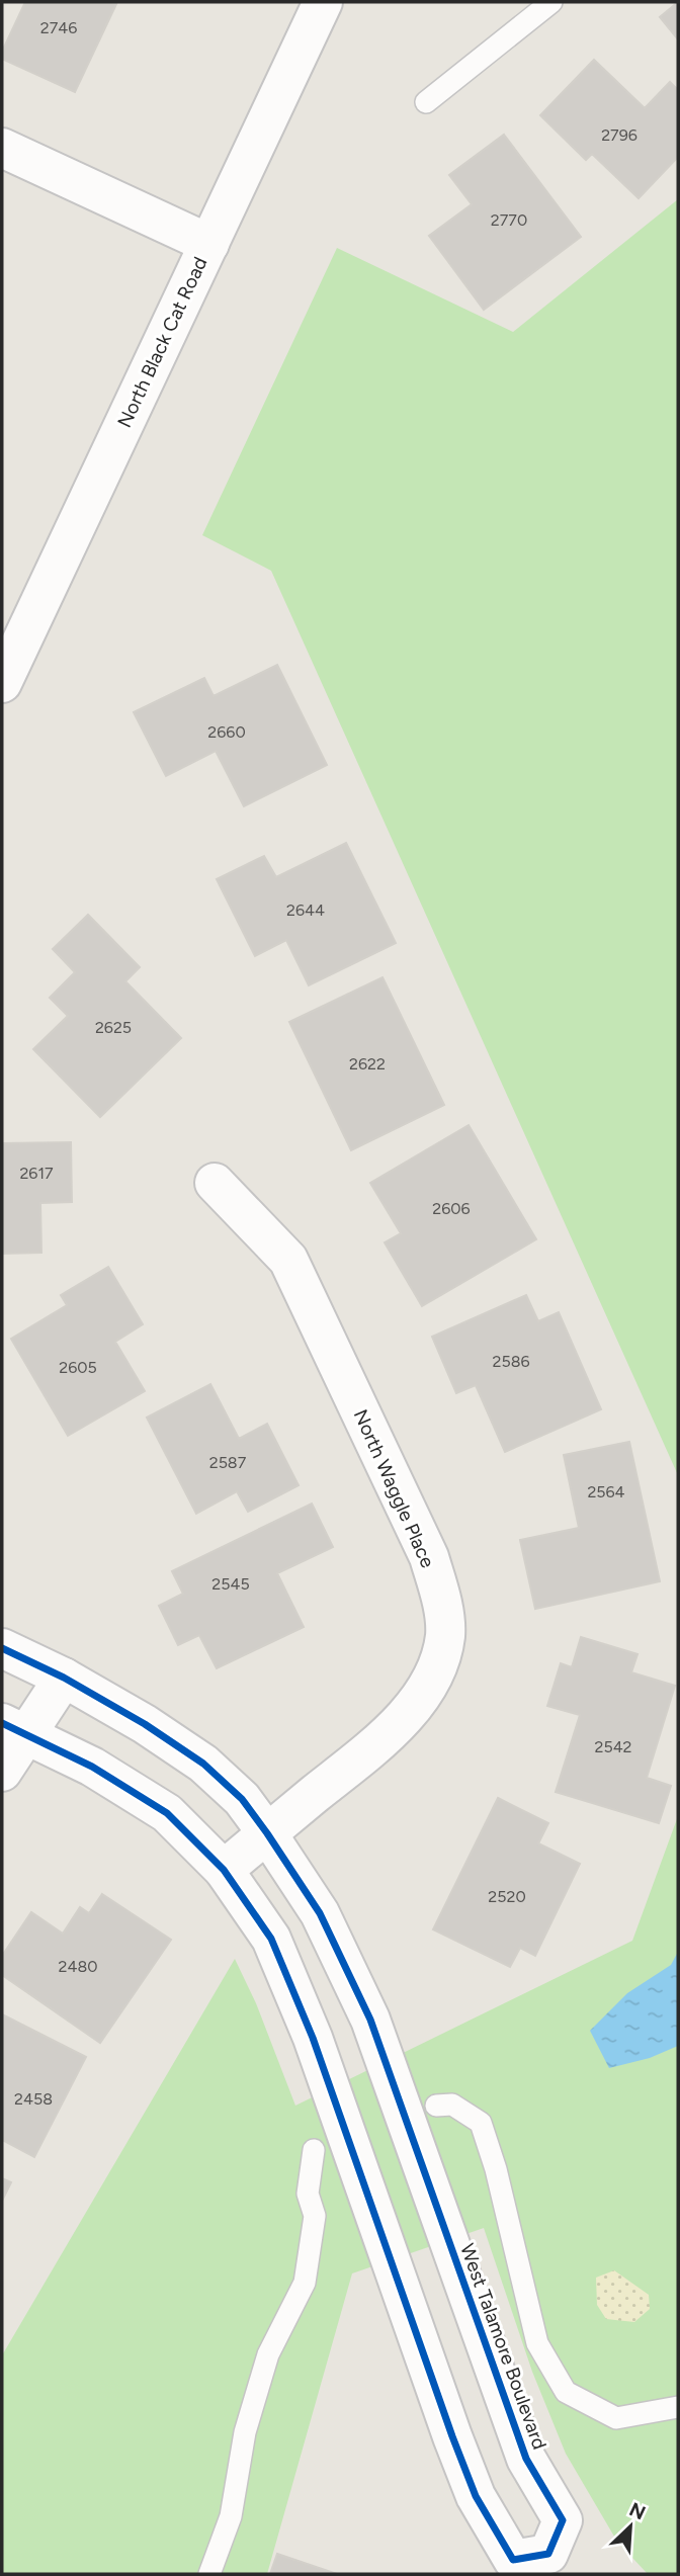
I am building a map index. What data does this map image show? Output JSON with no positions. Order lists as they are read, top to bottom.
{
  "streets": {
    "street": ["North Black Cat Road", "North Waggle Place", "West Talamore Boulevard"]
  },
  "crossings": [
    ["North Waggle Place", "West Talamore Boulevard"]
  ],
  "house_numbers": [
    "2746",
    "2796",
    "2770",
    "2660",
    "2644",
    "2625",
    "2622",
    "2617",
    "2606",
    "2586",
    "2605",
    "2587",
    "2564",
    "2545",
    "2542",
    "2520",
    "2480",
    "2458"
  ],
  "north": "top right"
}
